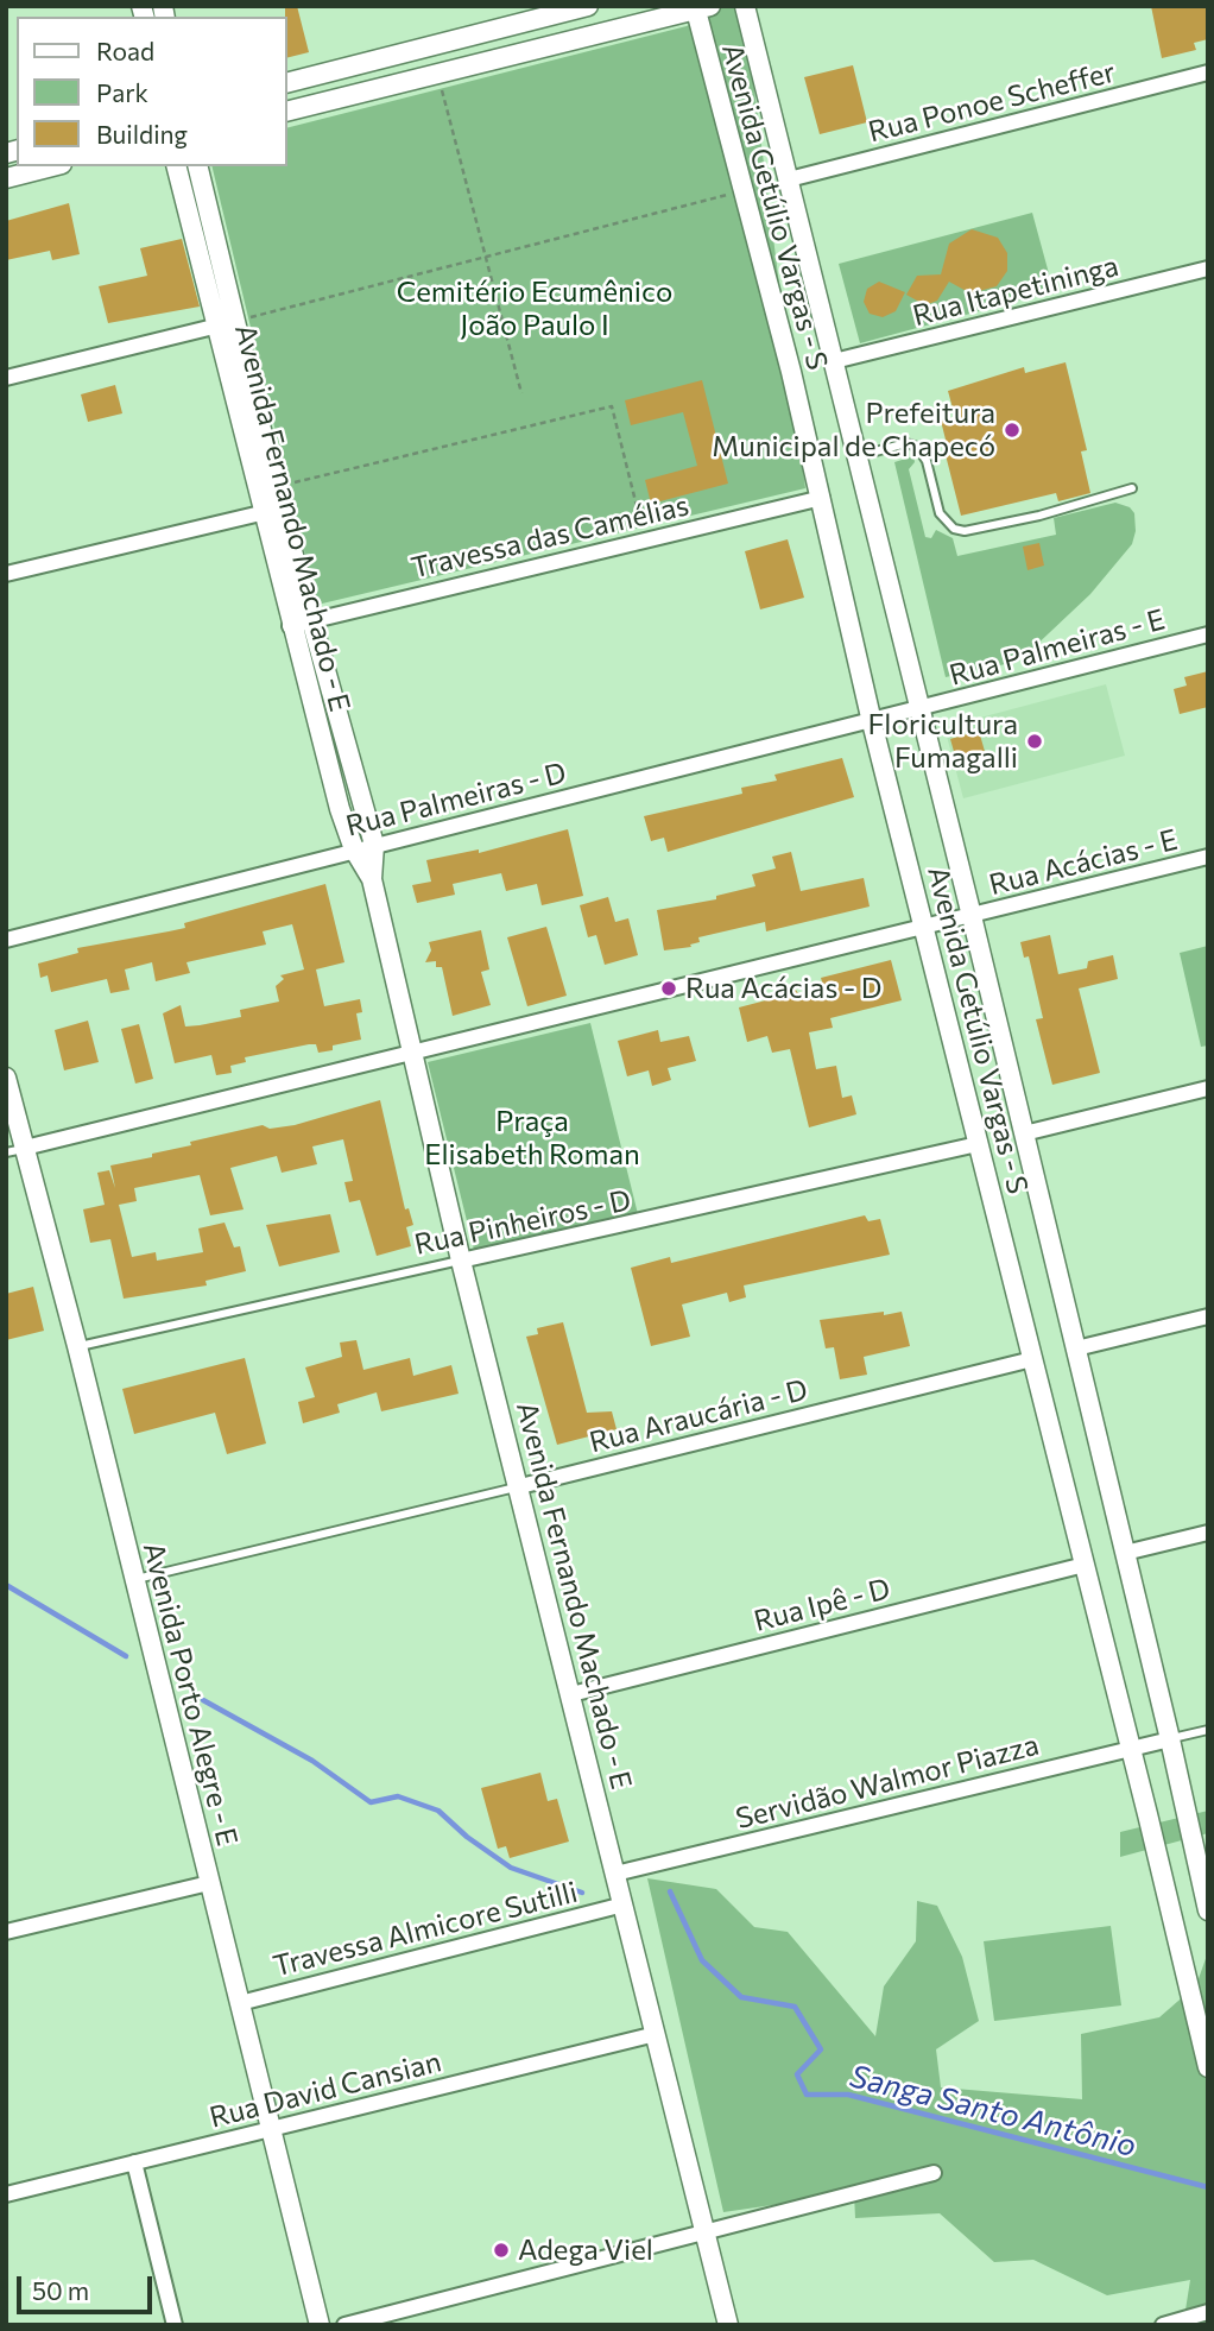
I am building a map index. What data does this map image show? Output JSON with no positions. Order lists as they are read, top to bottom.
{
  "streets": {
    "street": [
      "Rua Ponoe Scheffer",
      "Avenida Getúlio Vargas - S",
      "Rua Itapetininga",
      "Avenida Fernando Machado - E",
      "Travessa das Camélias",
      "Rua Palmeiras - E",
      "Rua Palmeiras - D",
      "Rua Acácias - E",
      "Rua Pinheiros - D",
      "Rua Araucária - D",
      "Rua Ipê - D",
      "Avenida Porto Alegre - E",
      "Servidão Walmor Piazza",
      "Travessa Almicore Sutilli",
      "Rua David Cansian"
    ]
  },
  "crossings": [
    ["Rua Ponoe Scheffer", "Avenida Getúlio Vargas - S"],
    ["Avenida Getúlio Vargas - S", "Rua Itapetininga"],
    ["Avenida Getúlio Vargas - S", "Travessa das Camélias"],
    ["Avenida Getúlio Vargas - S", "Rua Palmeiras - E"],
    ["Avenida Getúlio Vargas - S", "Rua Palmeiras - D"],
    ["Avenida Getúlio Vargas - S", "Rua Acácias - E"],
    ["Avenida Getúlio Vargas - S", "Rua Pinheiros - D"],
    ["Avenida Getúlio Vargas - S", "Rua Araucária - D"],
    ["Avenida Getúlio Vargas - S", "Rua Ipê - D"],
    ["Avenida Getúlio Vargas - S", "Servidão Walmor Piazza"],
    ["Avenida Fernando Machado - E", "Travessa das Camélias"],
    ["Avenida Fernando Machado - E", "Rua Palmeiras - D"],
    ["Avenida Fernando Machado - E", "Rua Pinheiros - D"],
    ["Avenida Fernando Machado - E", "Rua Araucária - D"],
    ["Avenida Fernando Machado - E", "Rua Ipê - D"],
    ["Avenida Fernando Machado - E", "Servidão Walmor Piazza"],
    ["Avenida Fernando Machado - E", "Travessa Almicore Sutilli"],
    ["Avenida Fernando Machado - E", "Rua David Cansian"],
    ["Rua Palmeiras - E", "Rua Palmeiras - D"],
    ["Rua Pinheiros - D", "Avenida Porto Alegre - E"],
    ["Rua Araucária - D", "Avenida Porto Alegre - E"],
    ["Avenida Porto Alegre - E", "Travessa Almicore Sutilli"],
    ["Avenida Porto Alegre - E", "Rua David Cansian"]
  ],
  "water": ["Sanga Santo Antônio"],
  "parks": ["Cemitério Ecumênico João Paulo I", "Praça Elisabeth Roman"],
  "places": [
    "Prefeitura Municipal de Chapecó",
    "Floricultura Fumagalli",
    "Rua Acácias - D",
    "Adega Viel"
  ],
  "legend": ["Road", "Park", "Building"],
  "scale_bar": "50 m"
}
